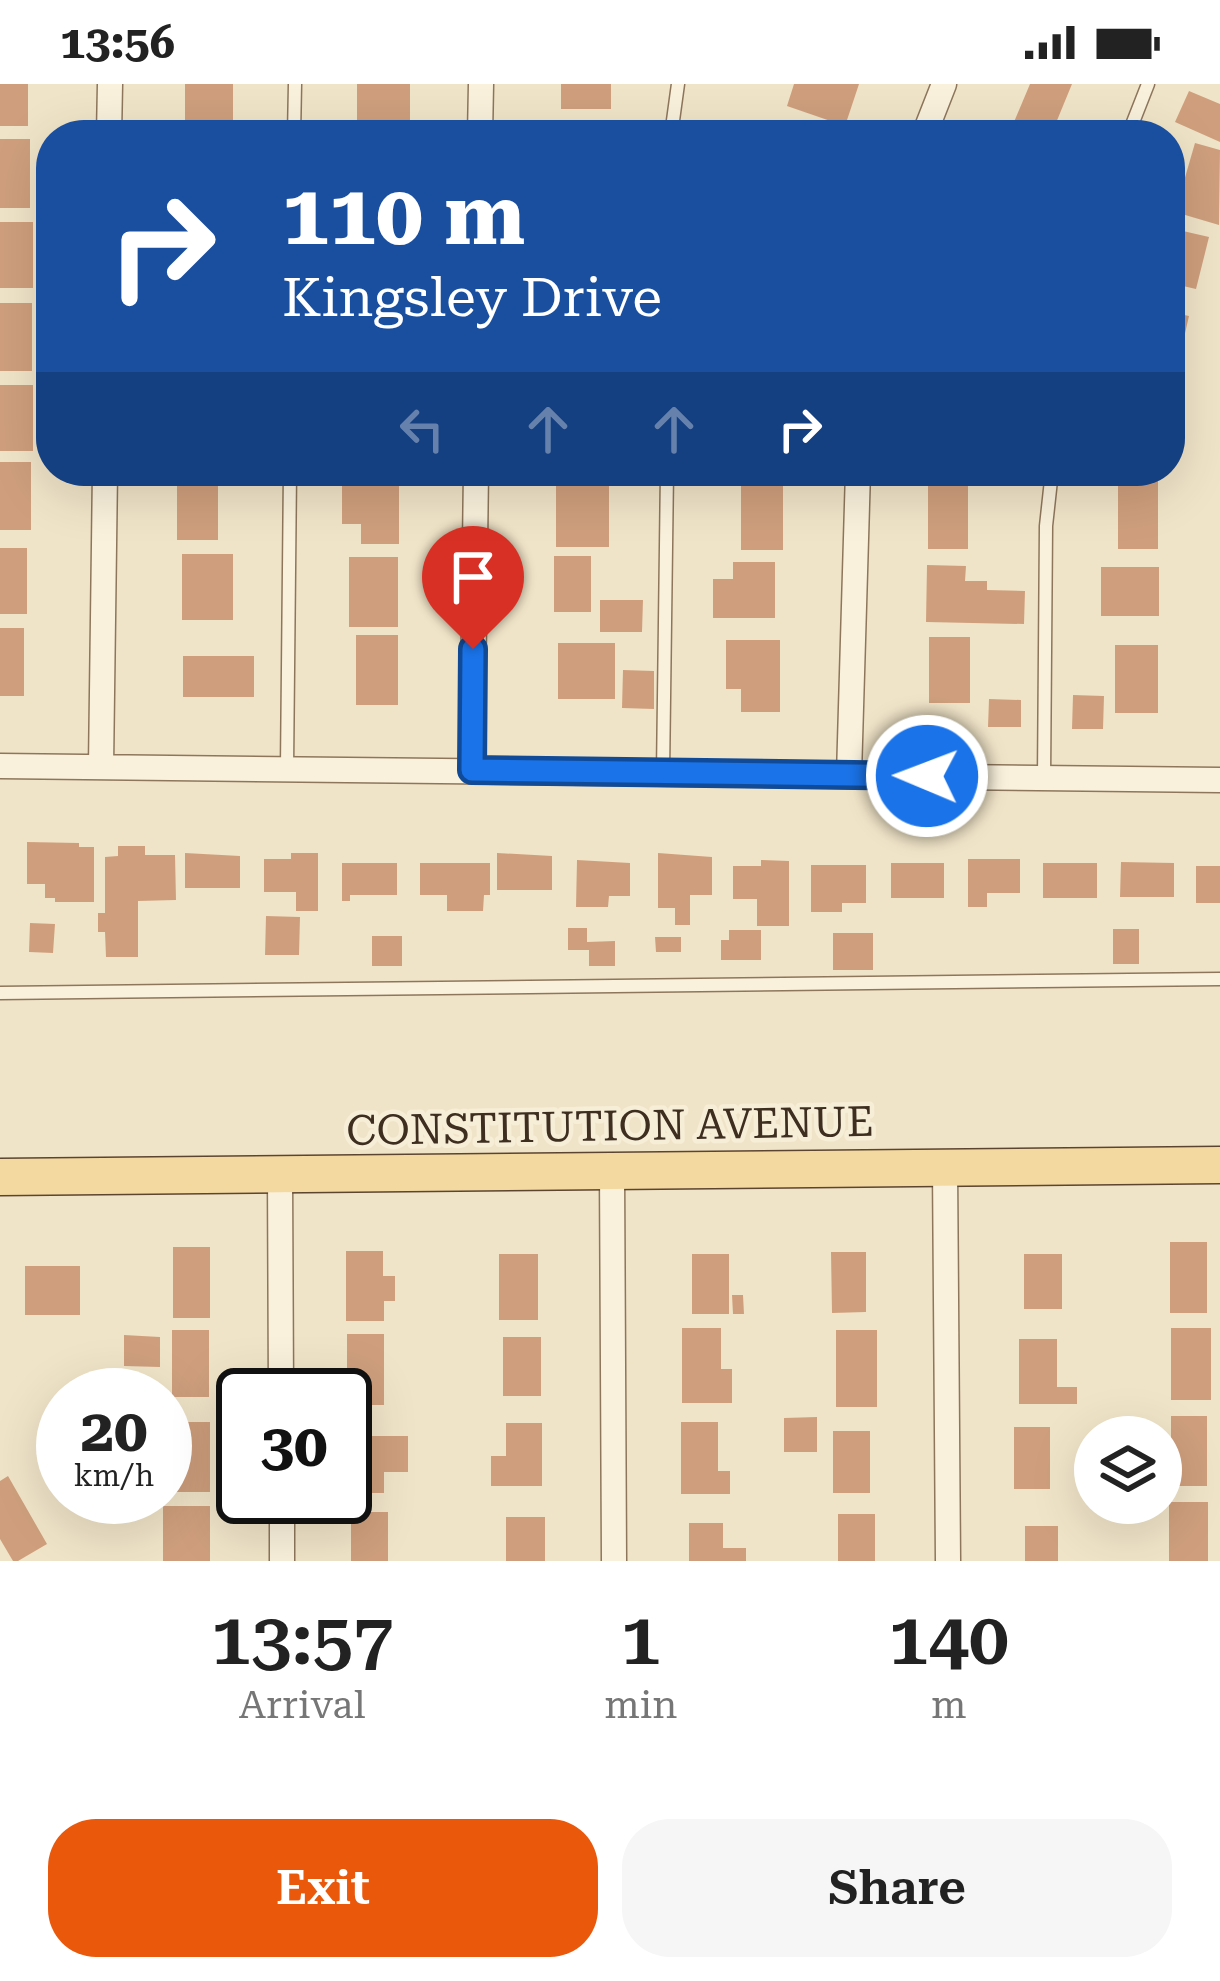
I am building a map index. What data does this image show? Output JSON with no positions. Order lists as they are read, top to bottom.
{
  "streets": {
    "main road": ["CONSTITUTION AVENUE"]
  },
  "page": {
    "status": "13:56",
    "turn": ["110 m", "Kingsley Drive"],
    "speed": "20 km/h",
    "limit": "30",
    "eta": [
      "13:57",
      "Arrival",
      "1",
      "min",
      "140",
      "m"
    ],
    "buttons": ["Exit", "Share"]
  }
}
